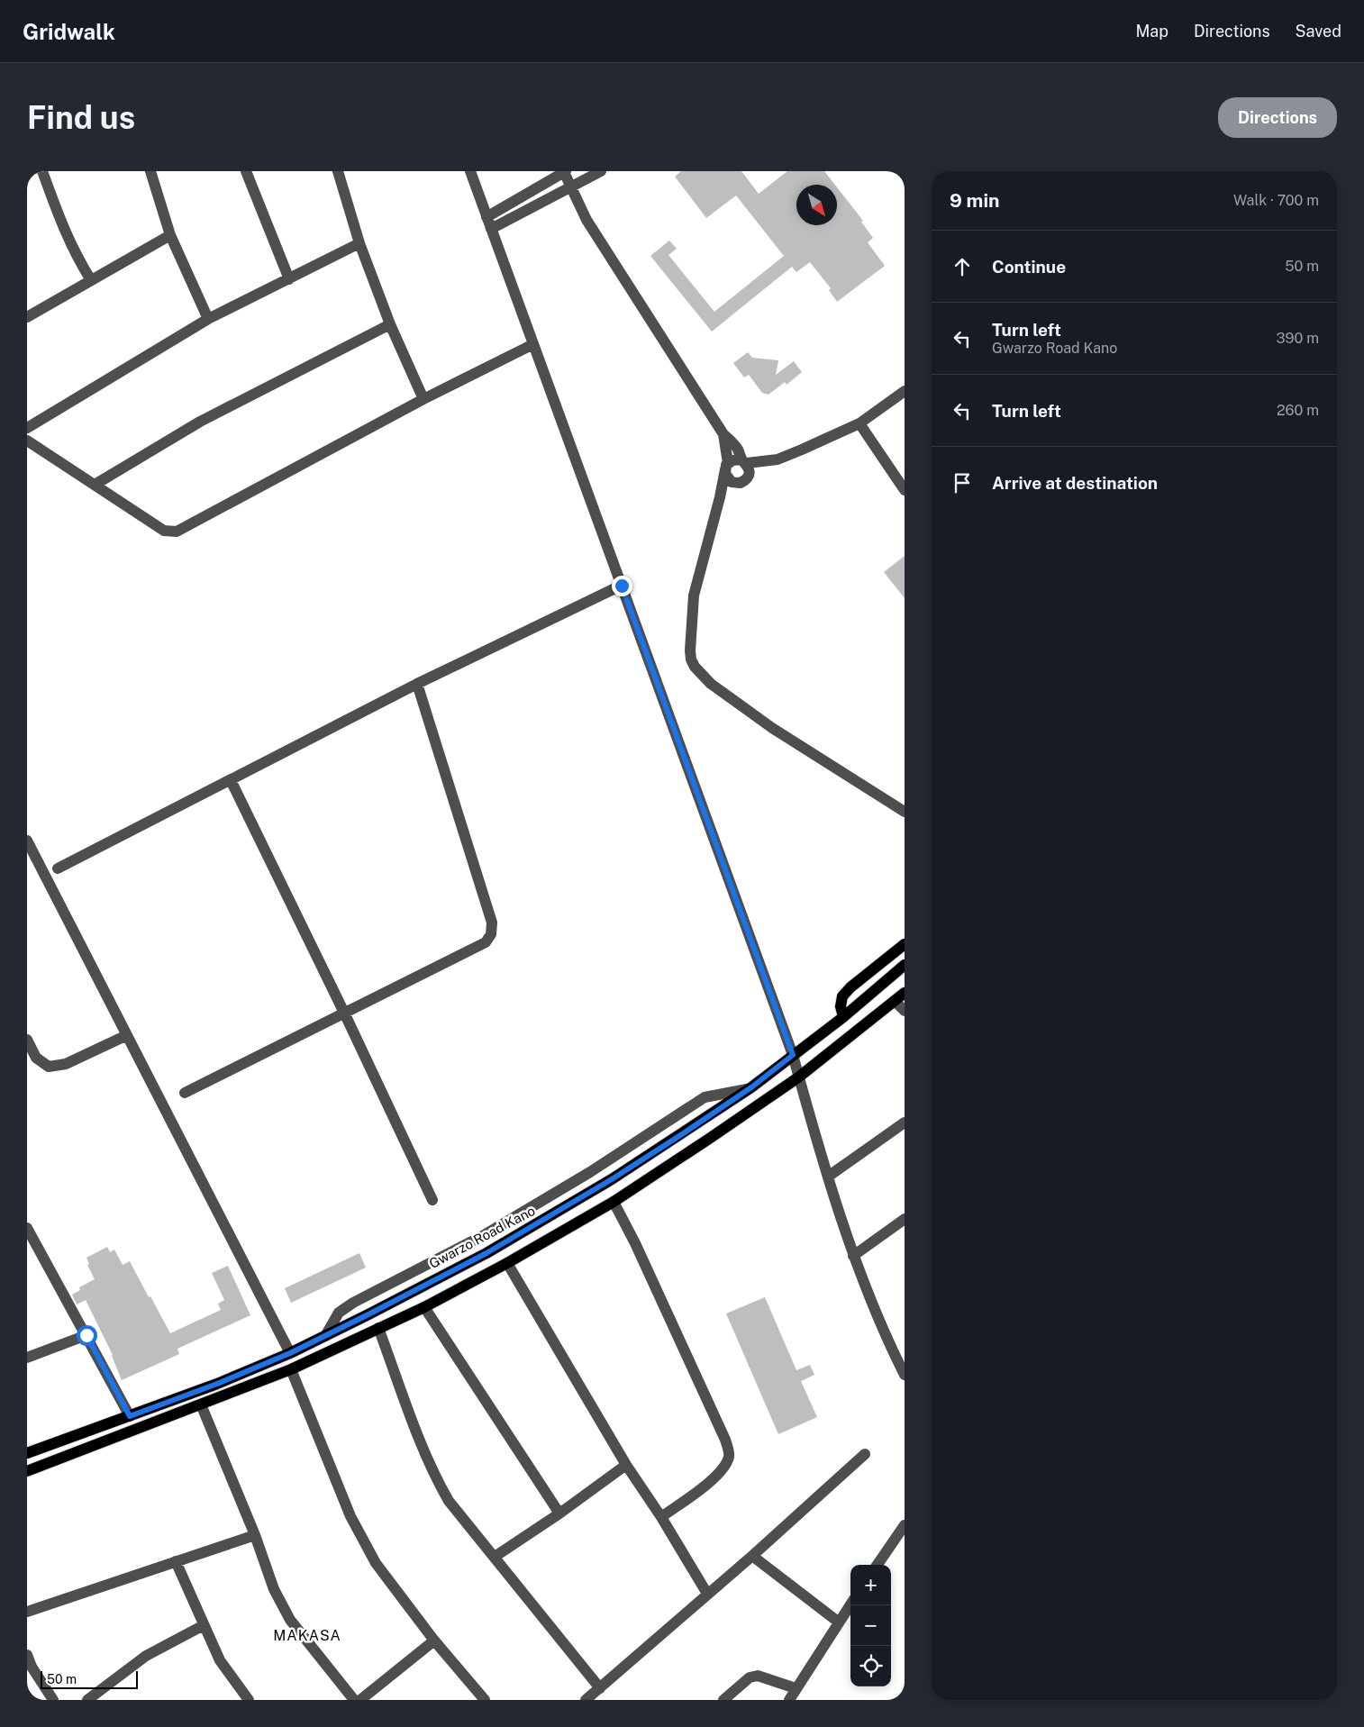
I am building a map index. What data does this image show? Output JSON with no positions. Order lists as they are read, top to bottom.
{
  "streets": {
    "main road": ["Gwarzo Road Kano"]
  },
  "districts": ["MAKASA"],
  "scale_bar": "50 m",
  "north": "bottom right",
  "page": {
    "header": "Gridwalk",
    "nav": ["Map", "Directions", "Saved"],
    "buttons": "Directions",
    "title": "Find us",
    "heading": ["9 min", "Walk · 700 m"],
    "list": [
      ["Continue", "50 m"],
      ["Turn left", "Gwarzo Road Kano", "390 m"],
      ["Turn left", "260 m"],
      "Arrive at destination"
    ],
    "map_buttons": ["+", "−"],
    "scale": "50 m"
  }
}
